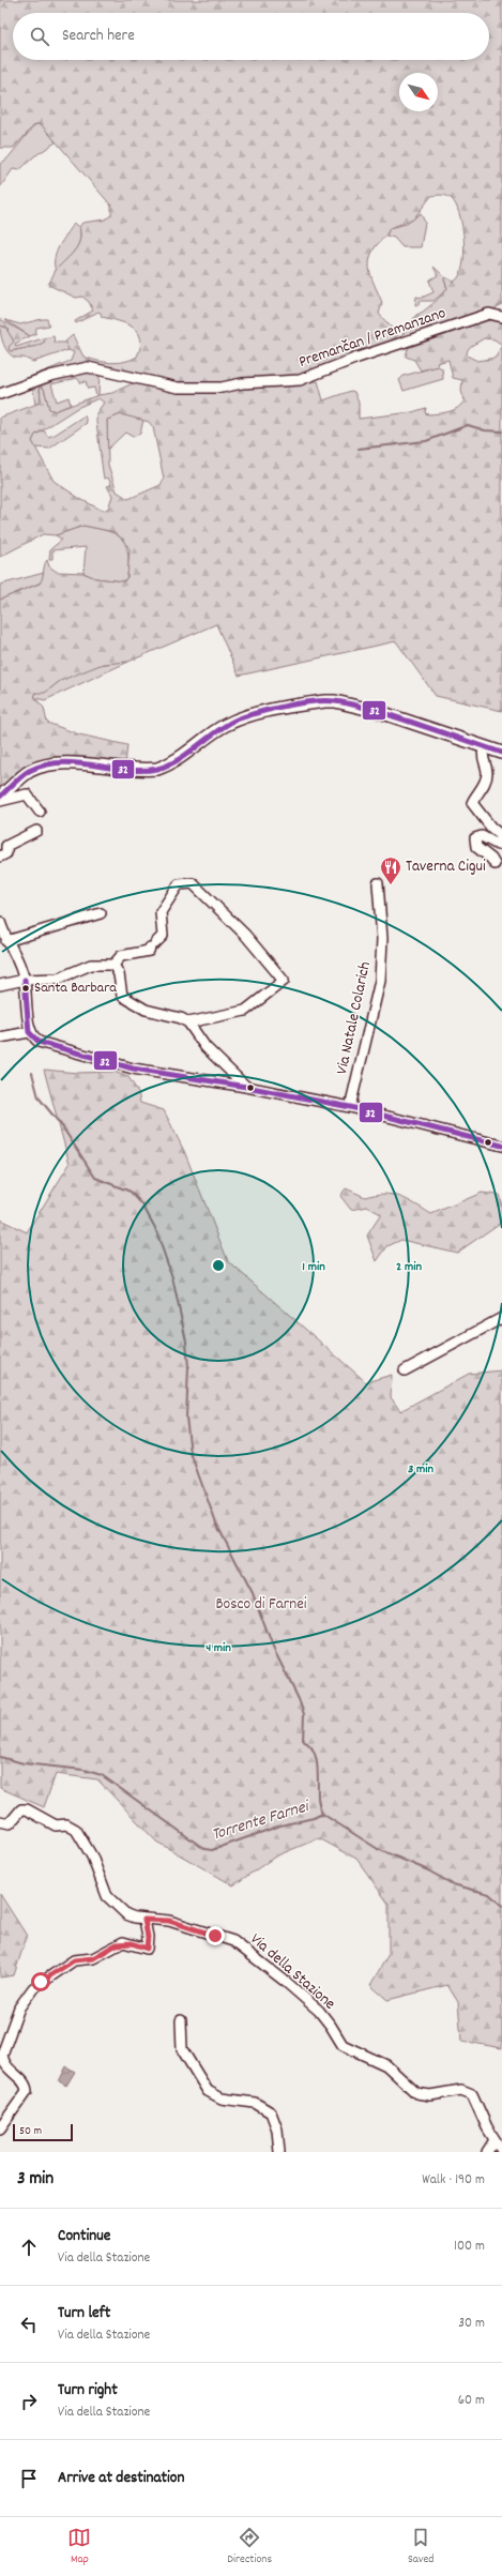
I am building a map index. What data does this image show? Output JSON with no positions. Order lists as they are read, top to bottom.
{
  "streets": {
    "street": ["Premančan / Premanzano", "Via Natale Colarich", "Via della Stazione"]
  },
  "water": ["Torrente Farnei"],
  "parks": ["Bosco di Farnei"],
  "places": {
    "restaurant": ["Taverna Cigui"],
    "other": ["Santa Barbara"]
  },
  "lines": ["transit line 32"],
  "scale_bar": "50 m",
  "north": "bottom right",
  "page": {
    "search": "Search here",
    "scale": "50 m",
    "heading": ["3 min", "Walk · 190 m"],
    "list": [
      ["Continue", "Via della Stazione", "100 m"],
      ["Turn left", "Via della Stazione", "30 m"],
      ["Turn right", "Via della Stazione", "60 m"],
      "Arrive at destination"
    ],
    "nav": ["Map", "Directions", "Saved"]
  },
  "rings": [
    "1 min",
    "2 min",
    "3 min",
    "4 min"
  ]
}
